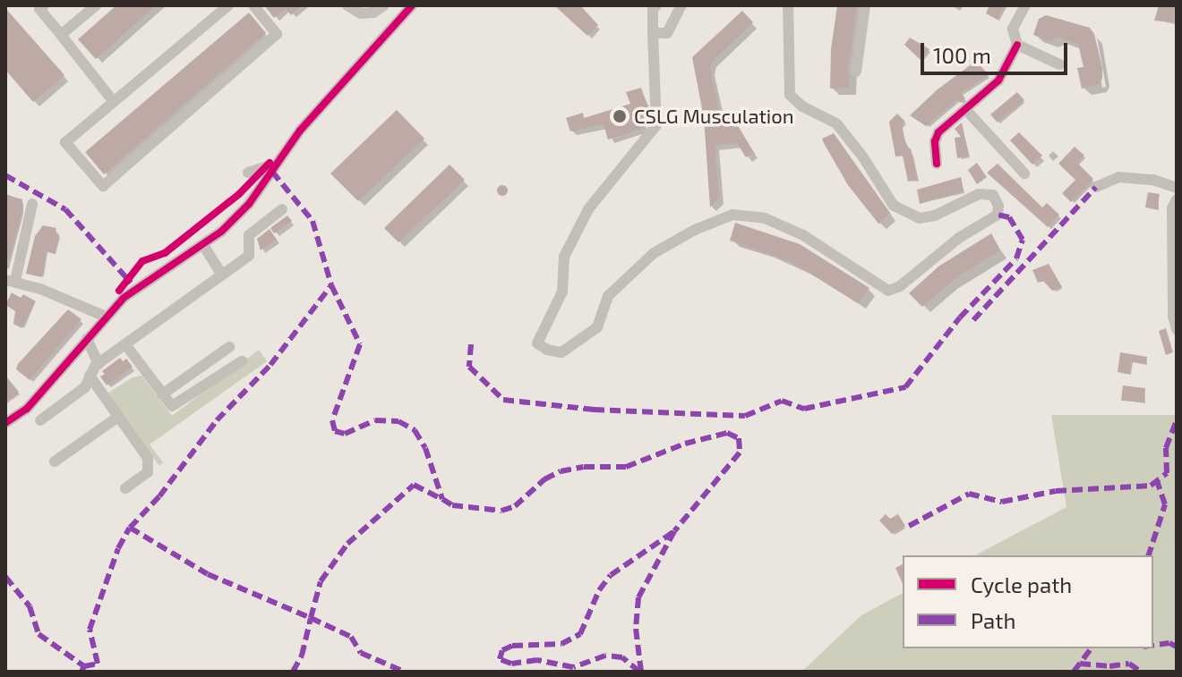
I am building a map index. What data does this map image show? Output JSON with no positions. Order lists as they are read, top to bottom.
{
  "places": ["CSLG Musculation"],
  "legend": ["Cycle path", "Path"],
  "scale_bar": "100 m"
}
